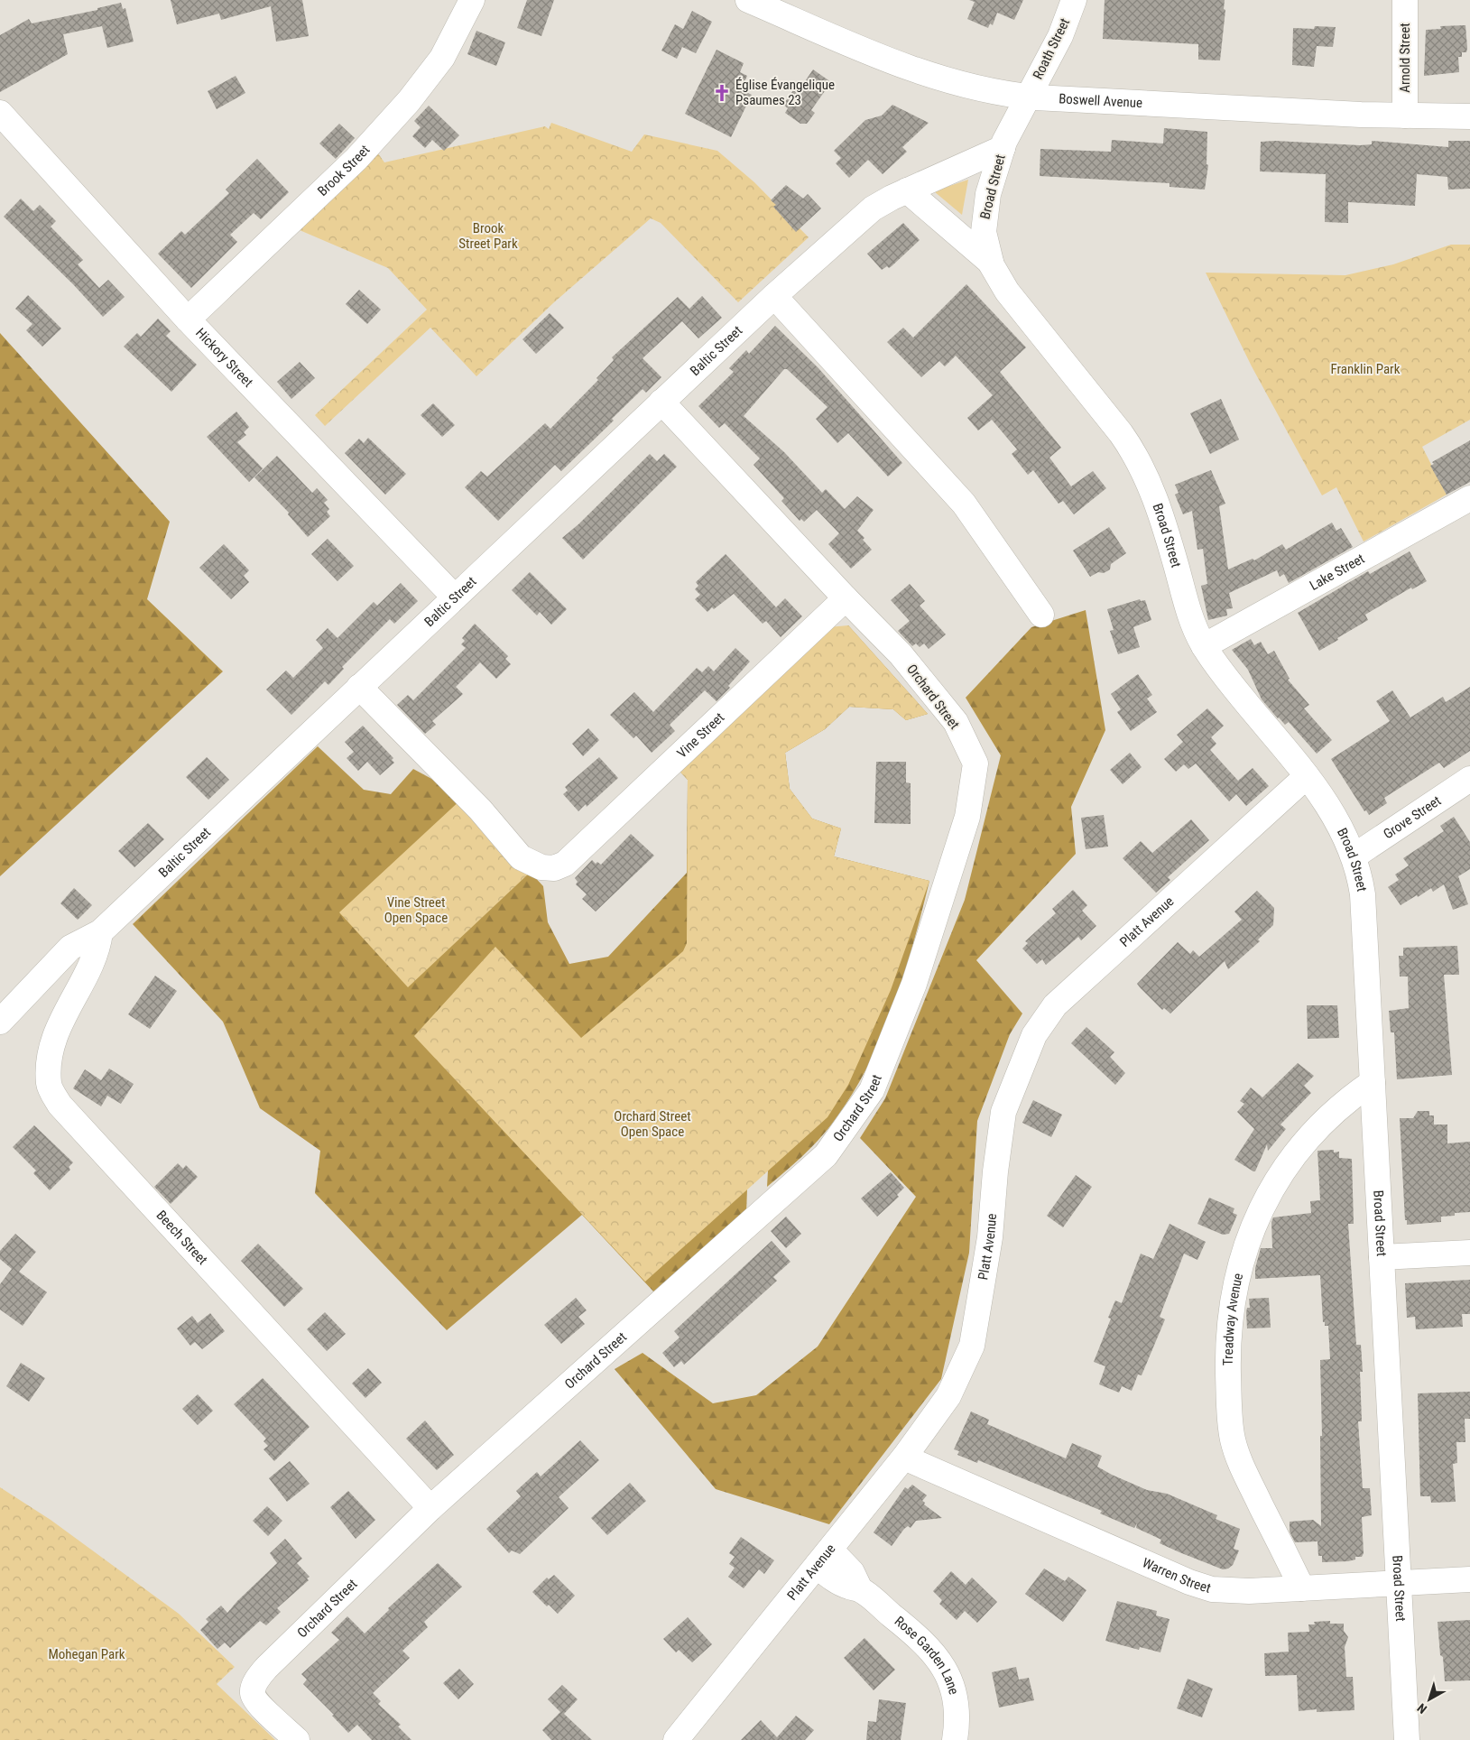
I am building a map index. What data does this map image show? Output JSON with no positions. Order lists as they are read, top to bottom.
{
  "streets": {
    "street": [
      "Roath Street",
      "Arnold Street",
      "Boswell Avenue",
      "Brook Street",
      "Broad Street",
      "Baltic Street",
      "Hickory Street",
      "Lake Street",
      "Orchard Street",
      "Vine Street",
      "Grove Street",
      "Platt Avenue",
      "Beech Street",
      "Treadway Avenue",
      "Warren Street",
      "Rose Garden Lane"
    ]
  },
  "crossings": [
    ["Roath Street", "Boswell Avenue"],
    ["Roath Street", "Broad Street"],
    ["Arnold Street", "Boswell Avenue"],
    ["Boswell Avenue", "Broad Street"],
    ["Brook Street", "Hickory Street"],
    ["Broad Street", "Baltic Street"],
    ["Broad Street", "Lake Street"],
    ["Broad Street", "Grove Street"],
    ["Broad Street", "Platt Avenue"],
    ["Broad Street", "Treadway Avenue"],
    ["Broad Street", "Warren Street"],
    ["Baltic Street", "Hickory Street"],
    ["Baltic Street", "Orchard Street"],
    ["Baltic Street", "Vine Street"],
    ["Baltic Street", "Beech Street"],
    ["Orchard Street", "Vine Street"],
    ["Orchard Street", "Beech Street"],
    ["Platt Avenue", "Warren Street"],
    ["Platt Avenue", "Rose Garden Lane"],
    ["Treadway Avenue", "Warren Street"]
  ],
  "parks": [
    "Brook Street Park",
    "Franklin Park",
    "Vine Street Open Space",
    "Orchard Street Open Space",
    "Mohegan Park"
  ],
  "places": {
    "church": ["Église Évangelique Psaumes 23"]
  },
  "north": "bottom left"
}
